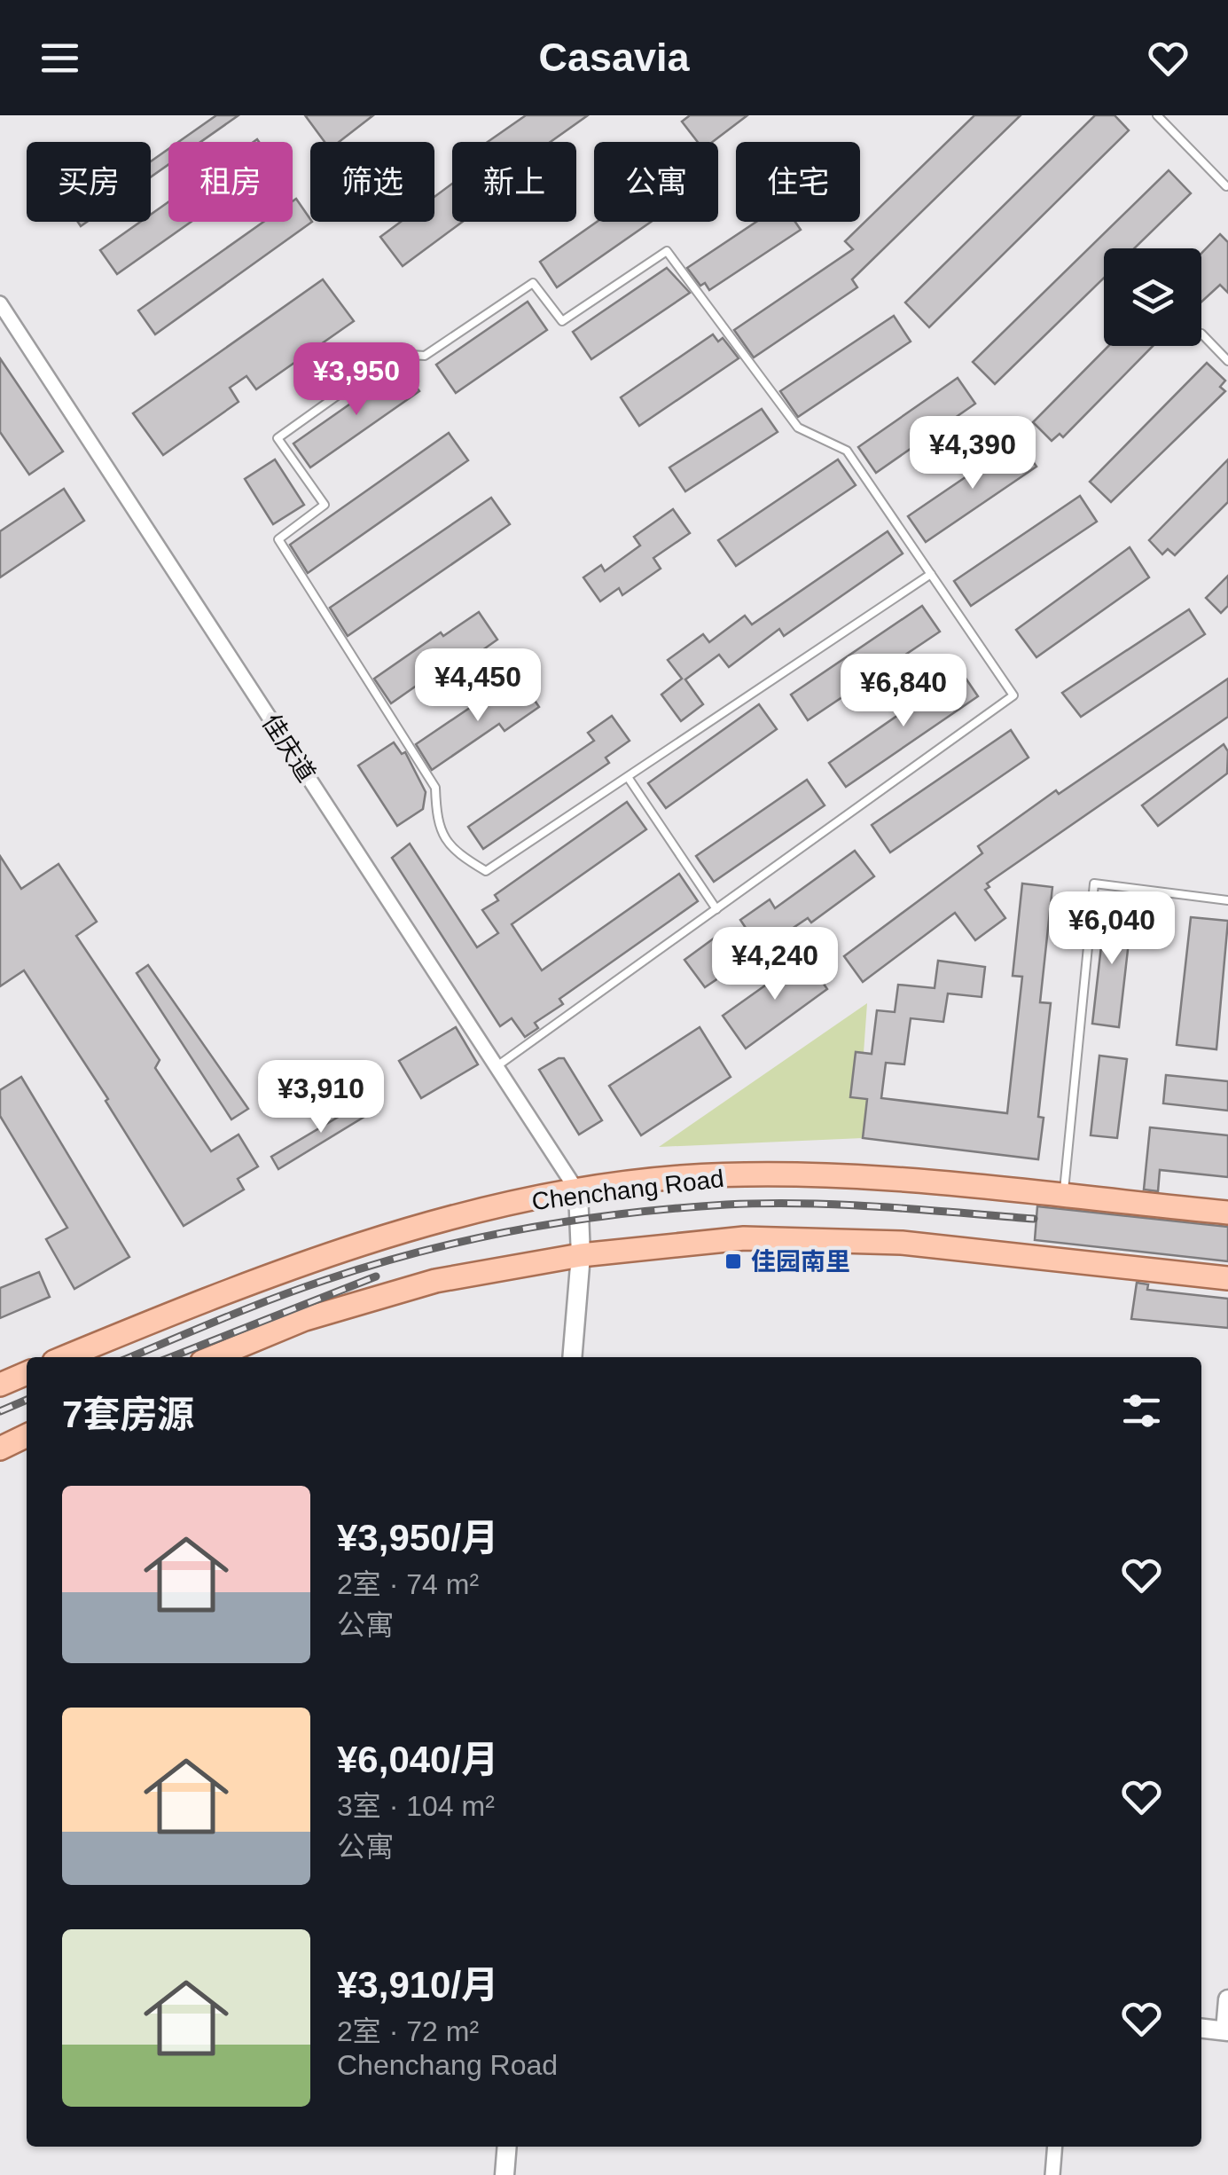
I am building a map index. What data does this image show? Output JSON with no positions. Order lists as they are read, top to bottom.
{
  "streets": {
    "main road": ["Chenchang Road"],
    "street": ["佳庆道"]
  },
  "crossings": [
    ["佳庆道", "Chenchang Road"]
  ],
  "places": {
    "transit": ["佳园南里"]
  },
  "page": {
    "header": "Casavia",
    "chip": [
      "买房",
      "租房",
      "筛选",
      "新上",
      "公寓",
      "住宅"
    ],
    "price": [
      "¥3,950",
      "¥4,390",
      "¥4,450",
      "¥6,840",
      "¥6,040",
      "¥4,240",
      "¥3,910"
    ],
    "heading": "7套房源",
    "list": [
      {
        "name": "¥3,950/月",
        "note": "2室 · 74 m² · 公寓"
      },
      {
        "name": "¥6,040/月",
        "note": "3室 · 104 m² · 公寓"
      },
      {
        "name": "¥3,910/月",
        "note": "2室 · 72 m² · Chenchang Road"
      }
    ]
  }
}
